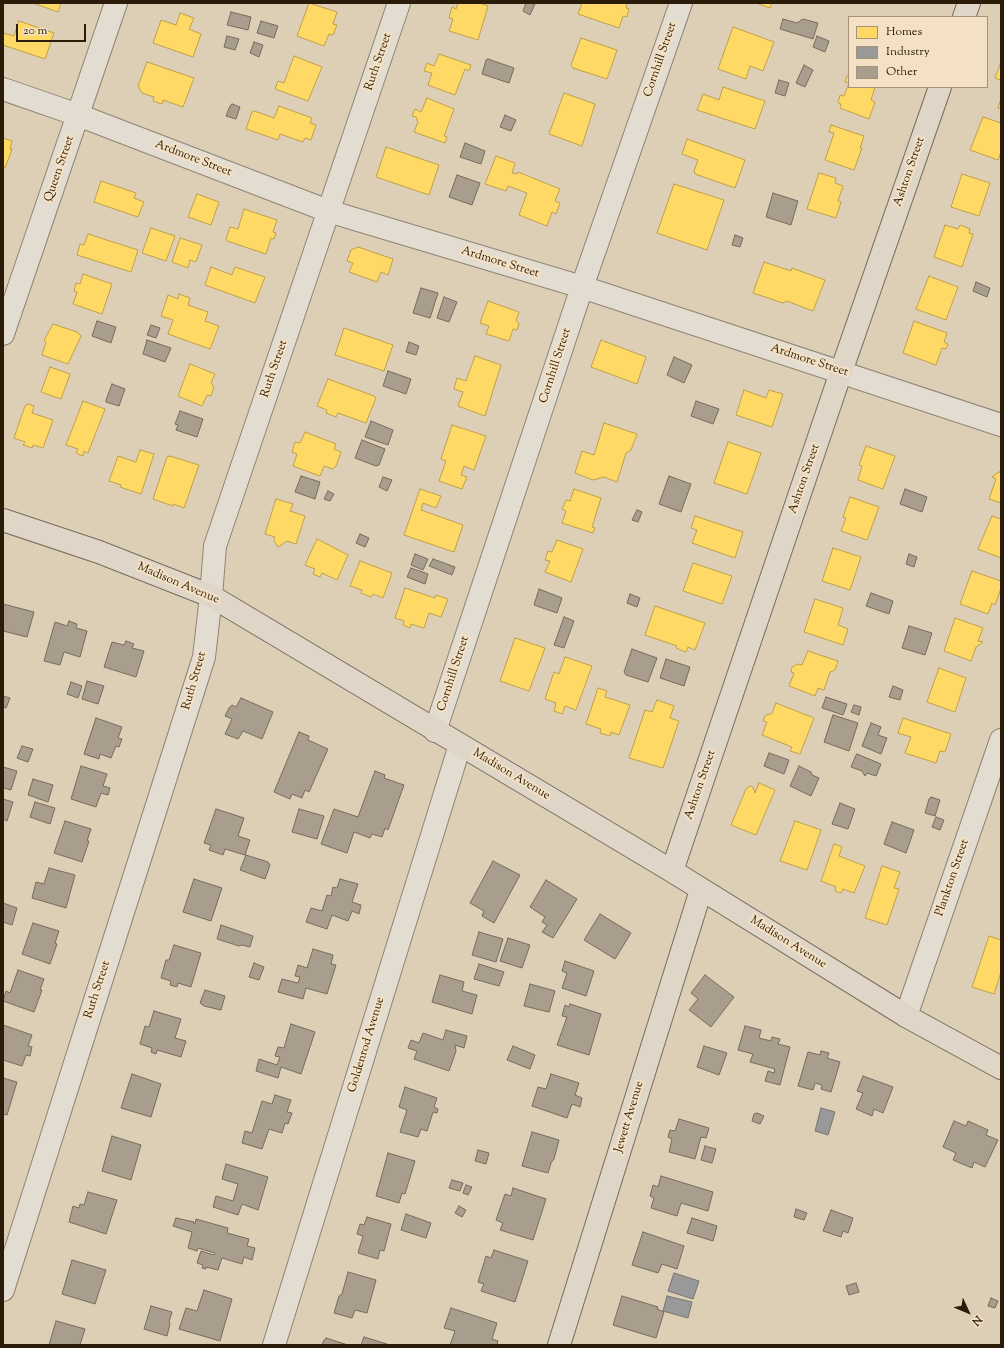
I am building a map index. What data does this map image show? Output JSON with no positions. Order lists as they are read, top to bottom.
{
  "streets": {
    "main road": ["Ashton Street", "Madison Avenue", "Jewett Avenue"],
    "street": [
      "Cornhill Street",
      "Ruth Street",
      "Ardmore Street",
      "Queen Street",
      "Plankton Street",
      "Goldenrod Avenue"
    ]
  },
  "crossings": [
    ["Cornhill Street", "Ardmore Street"],
    ["Cornhill Street", "Madison Avenue"],
    ["Ruth Street", "Ardmore Street"],
    ["Ruth Street", "Madison Avenue"],
    ["Ardmore Street", "Queen Street"],
    ["Ardmore Street", "Ashton Street"],
    ["Ashton Street", "Madison Avenue"],
    ["Madison Avenue", "Plankton Street"],
    ["Madison Avenue", "Goldenrod Avenue"],
    ["Madison Avenue", "Jewett Avenue"]
  ],
  "legend": ["Homes", "Industry", "Other"],
  "scale_bar": "20 m",
  "north": "bottom right"
}
